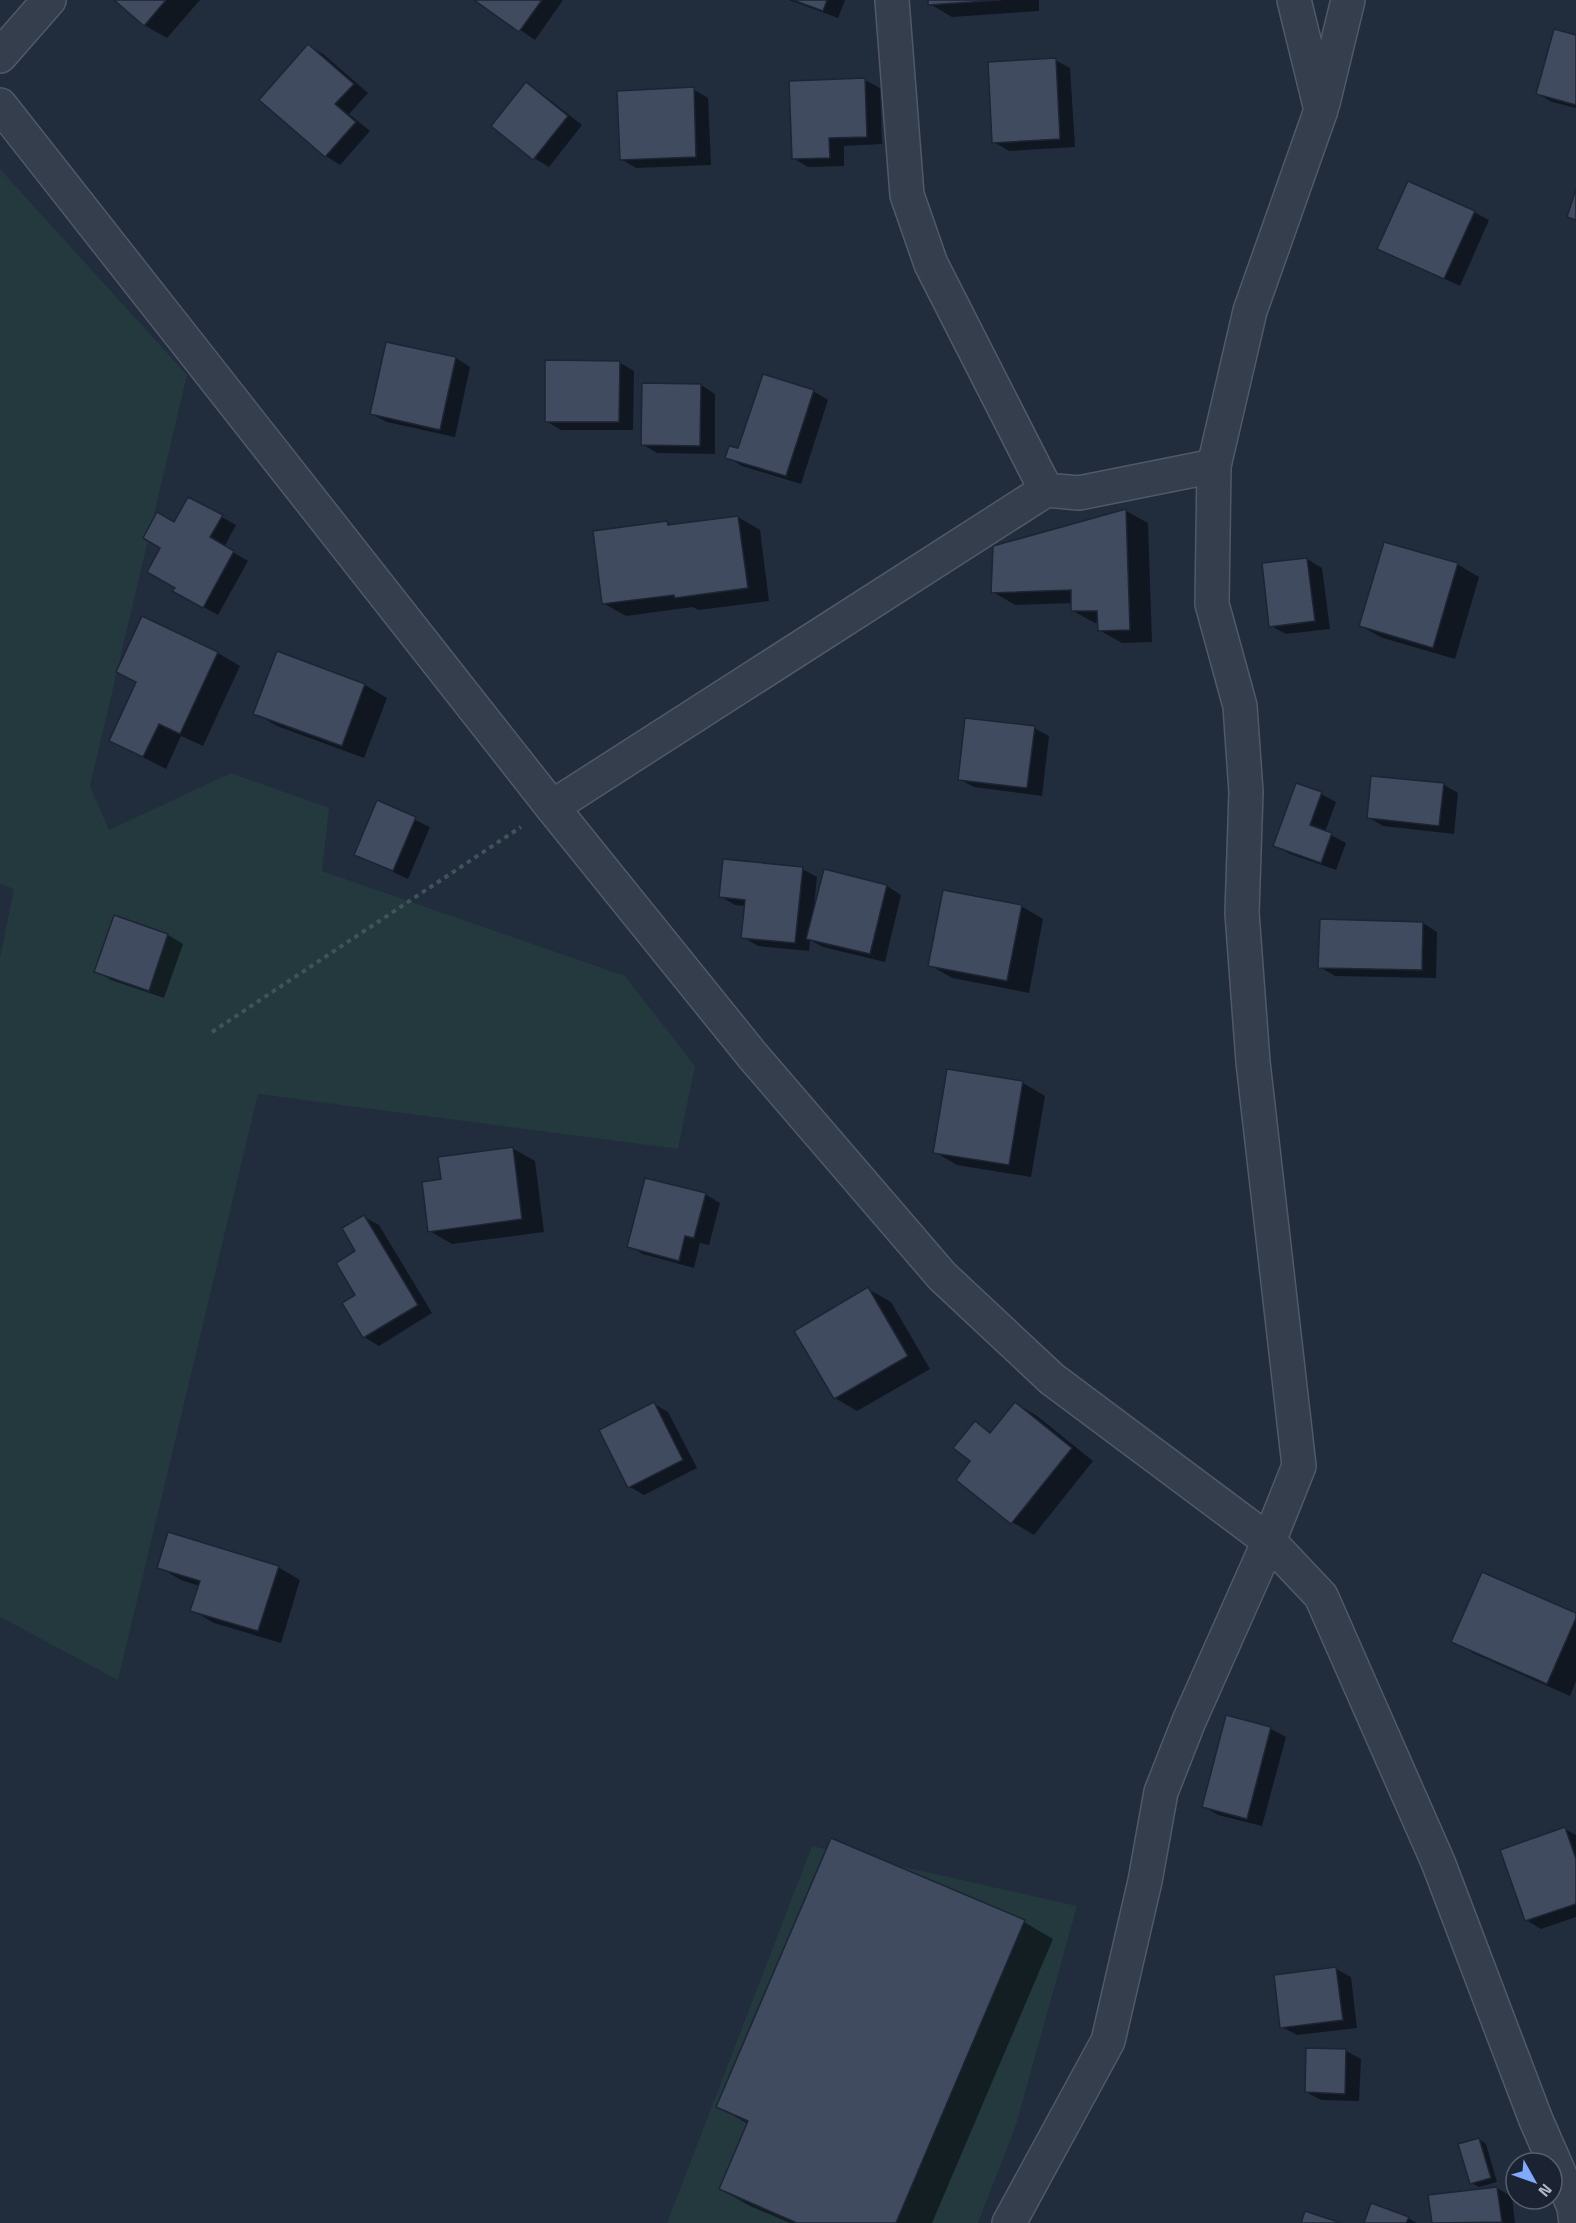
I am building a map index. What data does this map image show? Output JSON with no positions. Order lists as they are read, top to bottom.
{
  "north": "bottom right"
}
